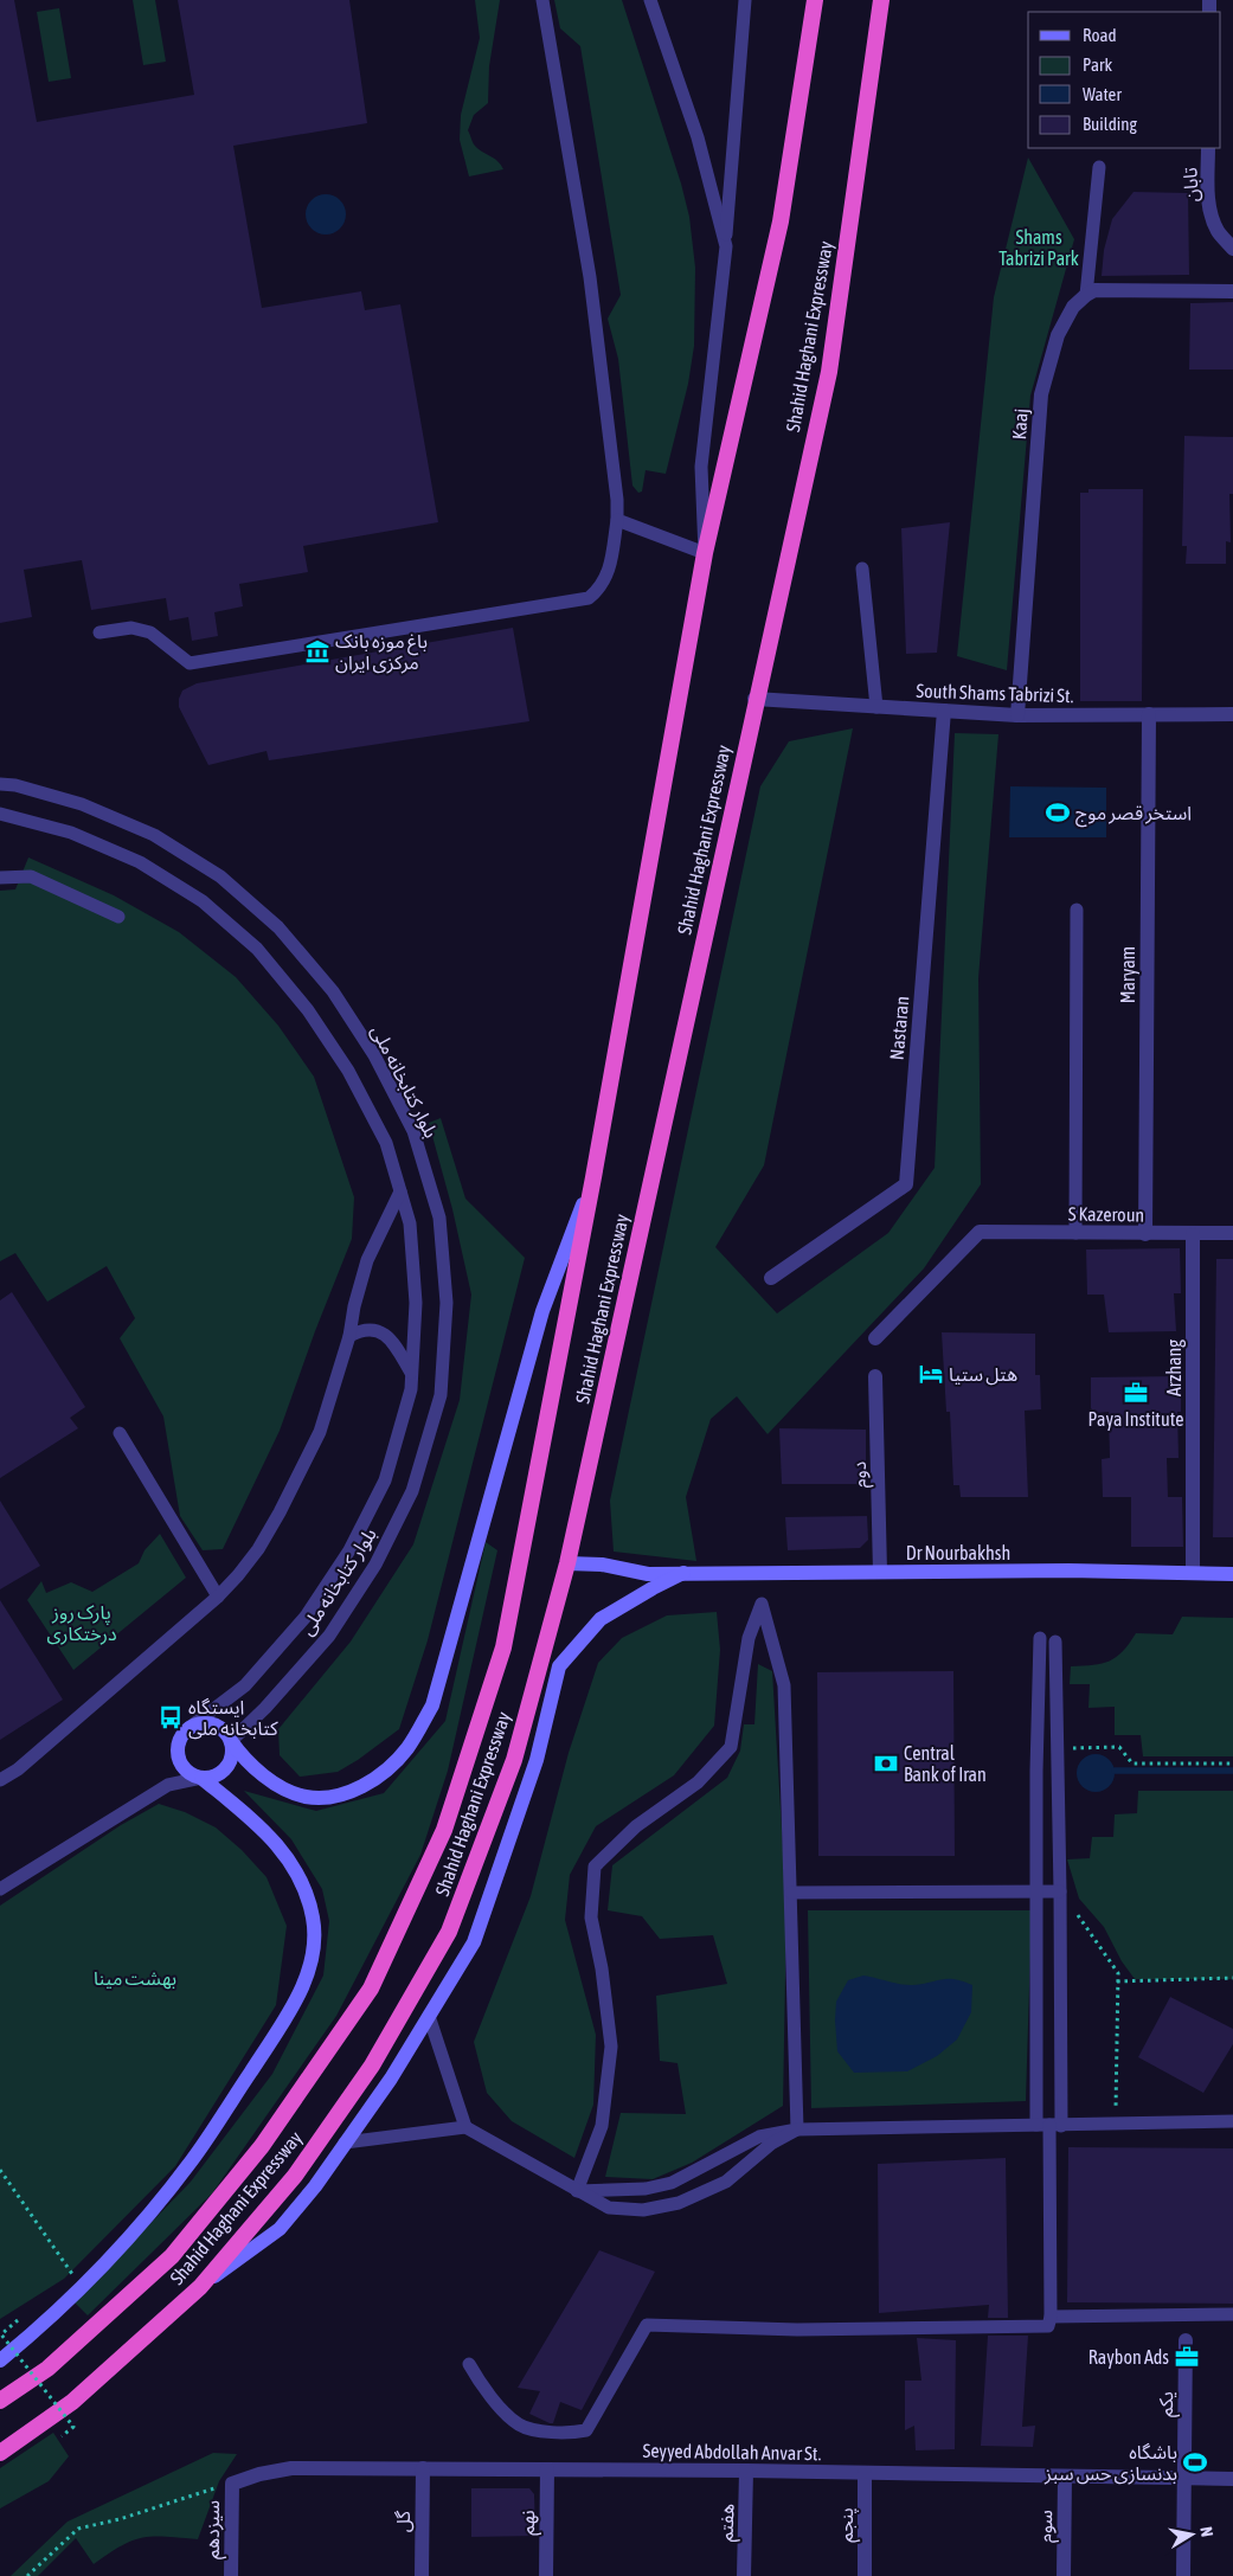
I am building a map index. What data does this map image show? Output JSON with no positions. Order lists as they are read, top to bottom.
{
  "streets": {
    "highway": ["Shahid Haghani Expressway"],
    "main road": ["Dr Nourbakhsh"],
    "street": [
      "تابان",
      "Kaaj",
      "South Shams Tabrizi St.",
      "Maryam",
      "Nastaran",
      "S Kazeroun",
      "Arzhang",
      "دوم",
      "یکم",
      "Seyyed Abdollah Anvar St.",
      "گل",
      "نهم",
      "هفتم",
      "پنجم",
      "سوم",
      "سیزدهم"
    ],
    "lane": ["بلوار کتابخانه ملی"]
  },
  "crossings": [
    ["Shahid Haghani Expressway", "South Shams Tabrizi St."],
    ["Shahid Haghani Expressway", "Dr Nourbakhsh"],
    ["Kaaj", "South Shams Tabrizi St."],
    ["South Shams Tabrizi St.", "Maryam"],
    ["South Shams Tabrizi St.", "Nastaran"],
    ["Maryam", "S Kazeroun"],
    ["S Kazeroun", "Arzhang"],
    ["Arzhang", "Dr Nourbakhsh"],
    ["دوم", "Dr Nourbakhsh"],
    ["یکم", "Seyyed Abdollah Anvar St."],
    ["Seyyed Abdollah Anvar St.", "گل"],
    ["Seyyed Abdollah Anvar St.", "نهم"],
    ["Seyyed Abdollah Anvar St.", "هفتم"],
    ["Seyyed Abdollah Anvar St.", "پنجم"],
    ["Seyyed Abdollah Anvar St.", "سوم"],
    ["Seyyed Abdollah Anvar St.", "سیزدهم"]
  ],
  "parks": ["Shams Tabrizi Park", "پارک روز درختکاری", "بهشت مينا"],
  "places": {
    "museum": ["باغ موزه بانک مرکزی ایران"],
    "sports": ["استخر قصر موج", "باشگاه بدنسازی حس سبز"],
    "hotel": ["هتل ستیا"],
    "office": ["Paya Institute", "Raybon Ads"],
    "bus stop": ["ایستگاه کتابخانه ملی"],
    "bank": ["Central Bank of Iran"]
  },
  "legend": [
    "Road",
    "Park",
    "Water",
    "Building"
  ],
  "north": "right"
}
